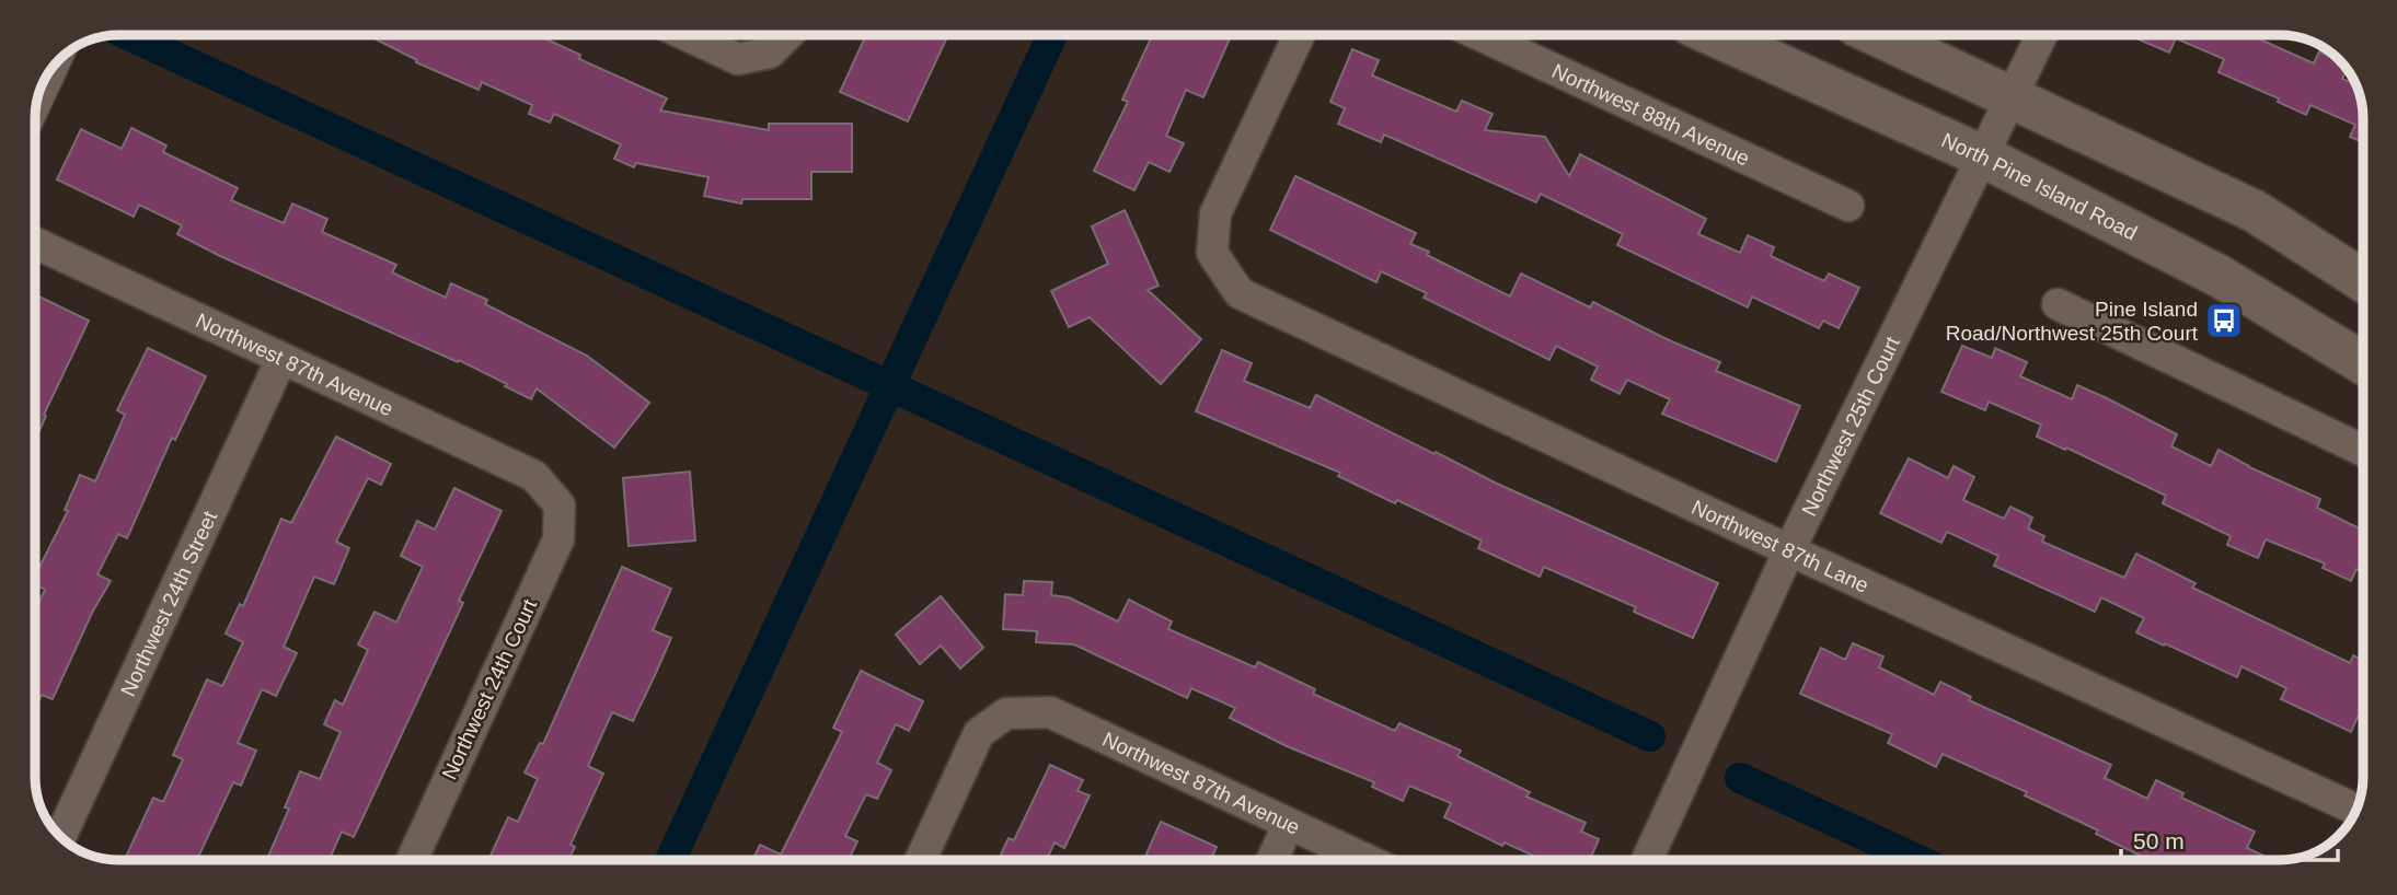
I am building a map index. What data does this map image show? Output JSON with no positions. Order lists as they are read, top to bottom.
{
  "streets": {
    "main road": ["North Pine Island Road"],
    "street": [
      "Northwest 88th Avenue",
      "Northwest 87th Avenue",
      "Northwest 25th Court",
      "Northwest 87th Lane",
      "Northwest 24th Street",
      "Northwest 24th Court"
    ]
  },
  "crossings": [
    ["North Pine Island Road", "Northwest 25th Court"],
    ["Northwest 87th Avenue", "Northwest 24th Street"],
    ["Northwest 87th Avenue", "Northwest 24th Court"],
    ["Northwest 25th Court", "Northwest 87th Lane"]
  ],
  "places": {
    "bus stop": ["Pine Island Road/Northwest 25th Court"]
  },
  "scale_bar": "50 m"
}
